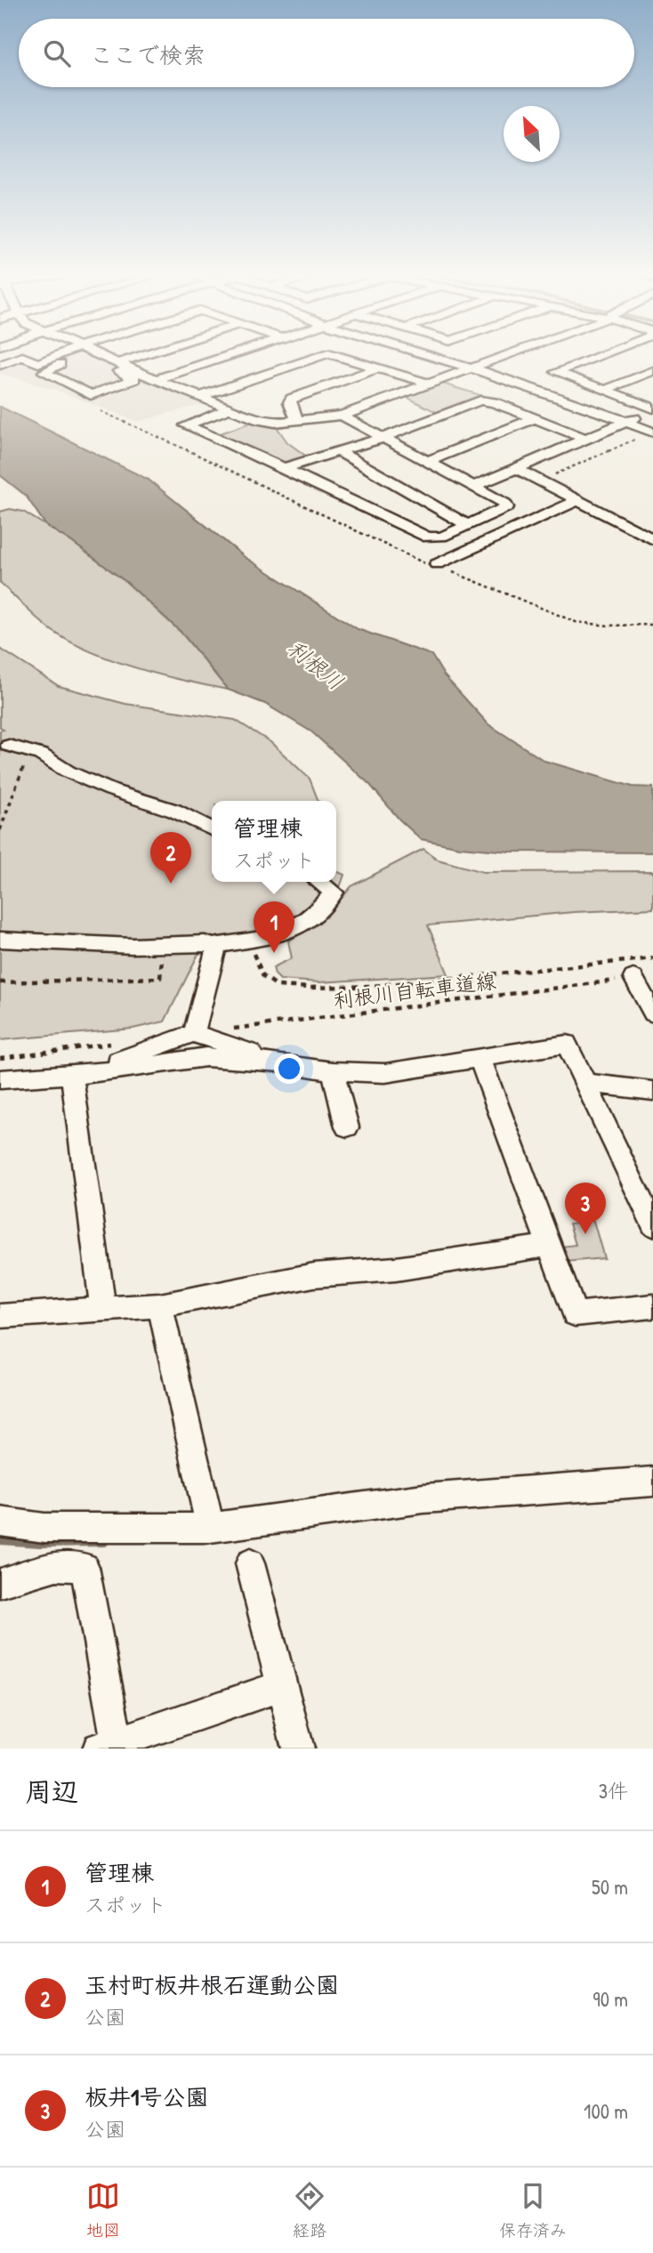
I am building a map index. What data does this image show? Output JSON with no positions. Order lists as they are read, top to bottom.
{
  "streets": {
    "path": ["利根川自転車道線"]
  },
  "water": ["利根川"],
  "north": "top left",
  "page": {
    "search": "ここで検索",
    "popup": ["管理棟", "スポット"],
    "pins": ["2", "1", "3"],
    "heading": ["周辺", "3件"],
    "list": [
      {
        "mark": "1",
        "name": "管理棟",
        "note": "スポット",
        "value": "50 m"
      },
      {
        "mark": "2",
        "name": "玉村町板井根石運動公園",
        "note": "公園",
        "value": "90 m"
      },
      {
        "mark": "3",
        "name": "板井1号公園",
        "note": "公園",
        "value": "100 m"
      }
    ],
    "nav": ["地図", "経路", "保存済み"]
  }
}
